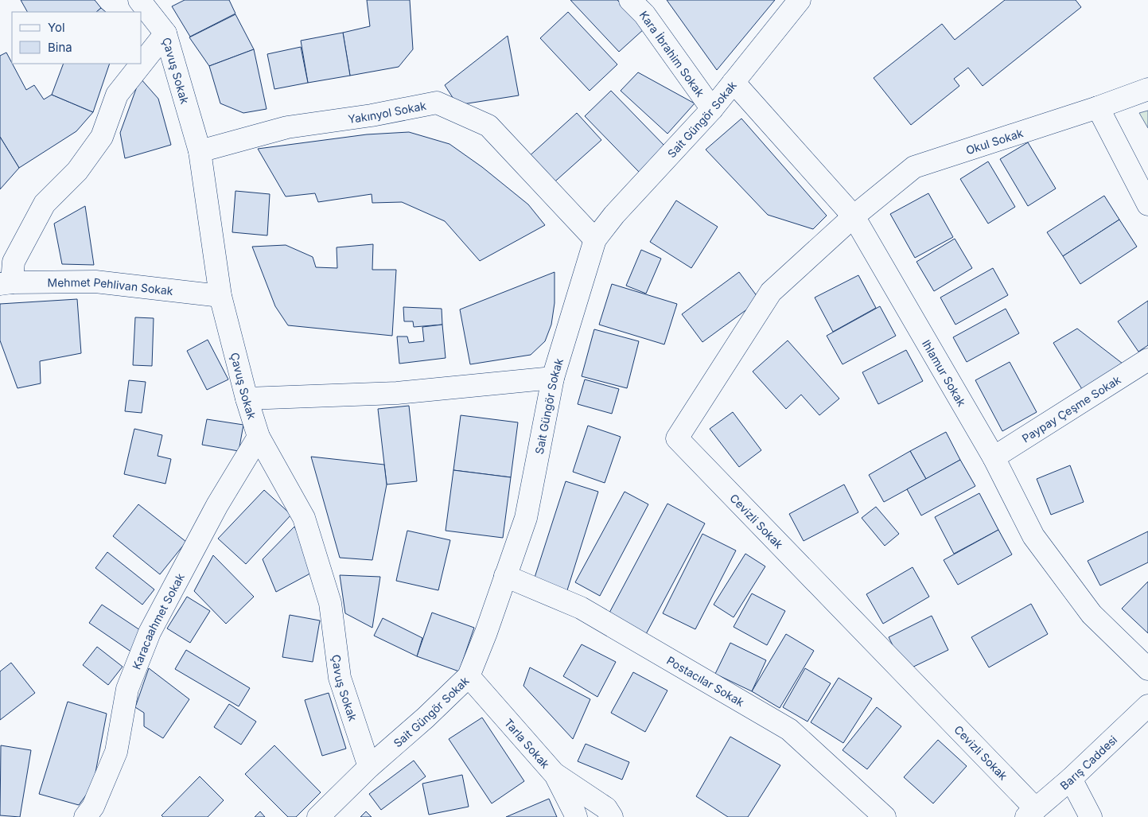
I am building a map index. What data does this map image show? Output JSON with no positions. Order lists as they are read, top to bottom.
{
  "streets": {
    "street": [
      "Kara İbrahim Sokak",
      "Çavuş Sokak",
      "Yakınyol Sokak",
      "Sait Güngör Sokak",
      "Okul Sokak",
      "Mehmet Pehlivan Sokak",
      "Ihlamur Sokak",
      "Paypay Çeşme Sokak",
      "Cevizli Sokak",
      "Karacaahmet Sokak",
      "Postacılar Sokak",
      "Tarla Sokak",
      "Barış Caddesi"
    ]
  },
  "crossings": [
    ["Kara İbrahim Sokak", "Sait Güngör Sokak"],
    ["Çavuş Sokak", "Yakınyol Sokak"],
    ["Çavuş Sokak", "Sait Güngör Sokak"],
    ["Çavuş Sokak", "Mehmet Pehlivan Sokak"],
    ["Çavuş Sokak", "Karacaahmet Sokak"],
    ["Yakınyol Sokak", "Sait Güngör Sokak"],
    ["Sait Güngör Sokak", "Ihlamur Sokak"],
    ["Sait Güngör Sokak", "Postacılar Sokak"],
    ["Sait Güngör Sokak", "Tarla Sokak"],
    ["Okul Sokak", "Ihlamur Sokak"],
    ["Okul Sokak", "Cevizli Sokak"],
    ["Ihlamur Sokak", "Paypay Çeşme Sokak"],
    ["Ihlamur Sokak", "Cevizli Sokak"],
    ["Cevizli Sokak", "Barış Caddesi"]
  ],
  "legend": ["Yol", "Bina"]
}
